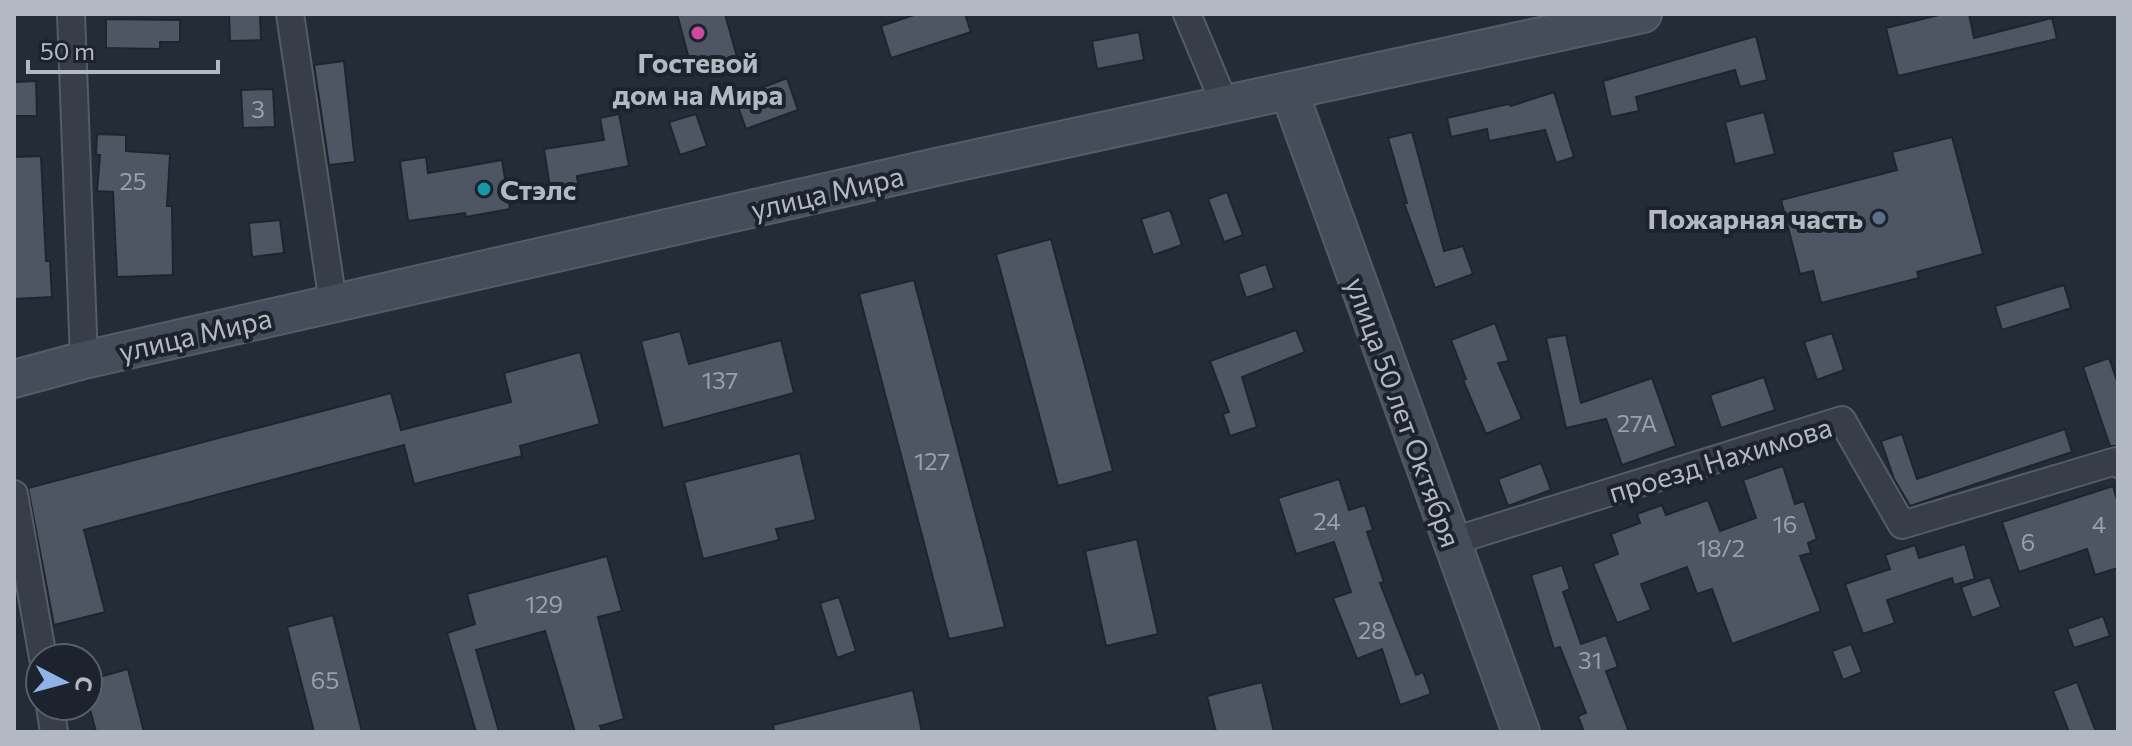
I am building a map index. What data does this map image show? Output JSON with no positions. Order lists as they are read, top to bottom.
{
  "streets": {
    "street": ["улица Мира", "улица 50 лет Октября", "проезд Нахимова"]
  },
  "crossings": [
    ["улица Мира", "улица 50 лет Октября"],
    ["улица 50 лет Октября", "проезд Нахимова"]
  ],
  "places": ["Гостевой дом на Мира", "Стэлс", "Пожарная часть"],
  "house_numbers": [
    "3",
    "25",
    "137",
    "27А",
    "127",
    "24",
    "16",
    "4",
    "6",
    "18/2",
    "129",
    "28",
    "31",
    "65"
  ],
  "scale_bar": "50 m",
  "north": "right"
}
